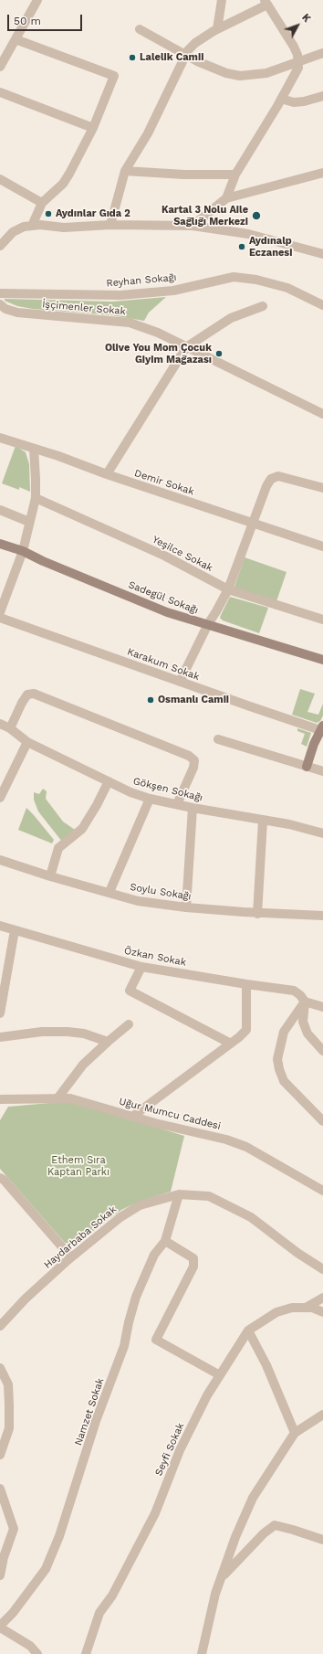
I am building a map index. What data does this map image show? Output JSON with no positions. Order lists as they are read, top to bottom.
{
  "streets": {
    "street": [
      "Reyhan Sokağı",
      "İşçimenler Sokak",
      "Demir Sokak",
      "Yeşilce Sokak",
      "Sadegül Sokağı",
      "Karakum Sokak",
      "Gökşen Sokağı",
      "Soylu Sokağı",
      "Özkan Sokak",
      "Uğur Mumcu Caddesi",
      "Haydarbaba Sokak",
      "Namzet Sokak",
      "Seyfi Sokak"
    ]
  },
  "crossings": [
    ["Haydarbaba Sokak", "Namzet Sokak"]
  ],
  "parks": ["Ethem Sıra Kaptan Parkı"],
  "places": [
    "Lalelik Camii",
    "Aydınlar Gıda 2",
    "Kartal 3 Nolu Aile Sağlığı Merkezi",
    "Aydınalp Eczanesi",
    "Olive You Mom Çocuk Giyim Mağazası",
    "Osmanlı Camii"
  ],
  "scale_bar": "50 m",
  "north": "top right"
}
